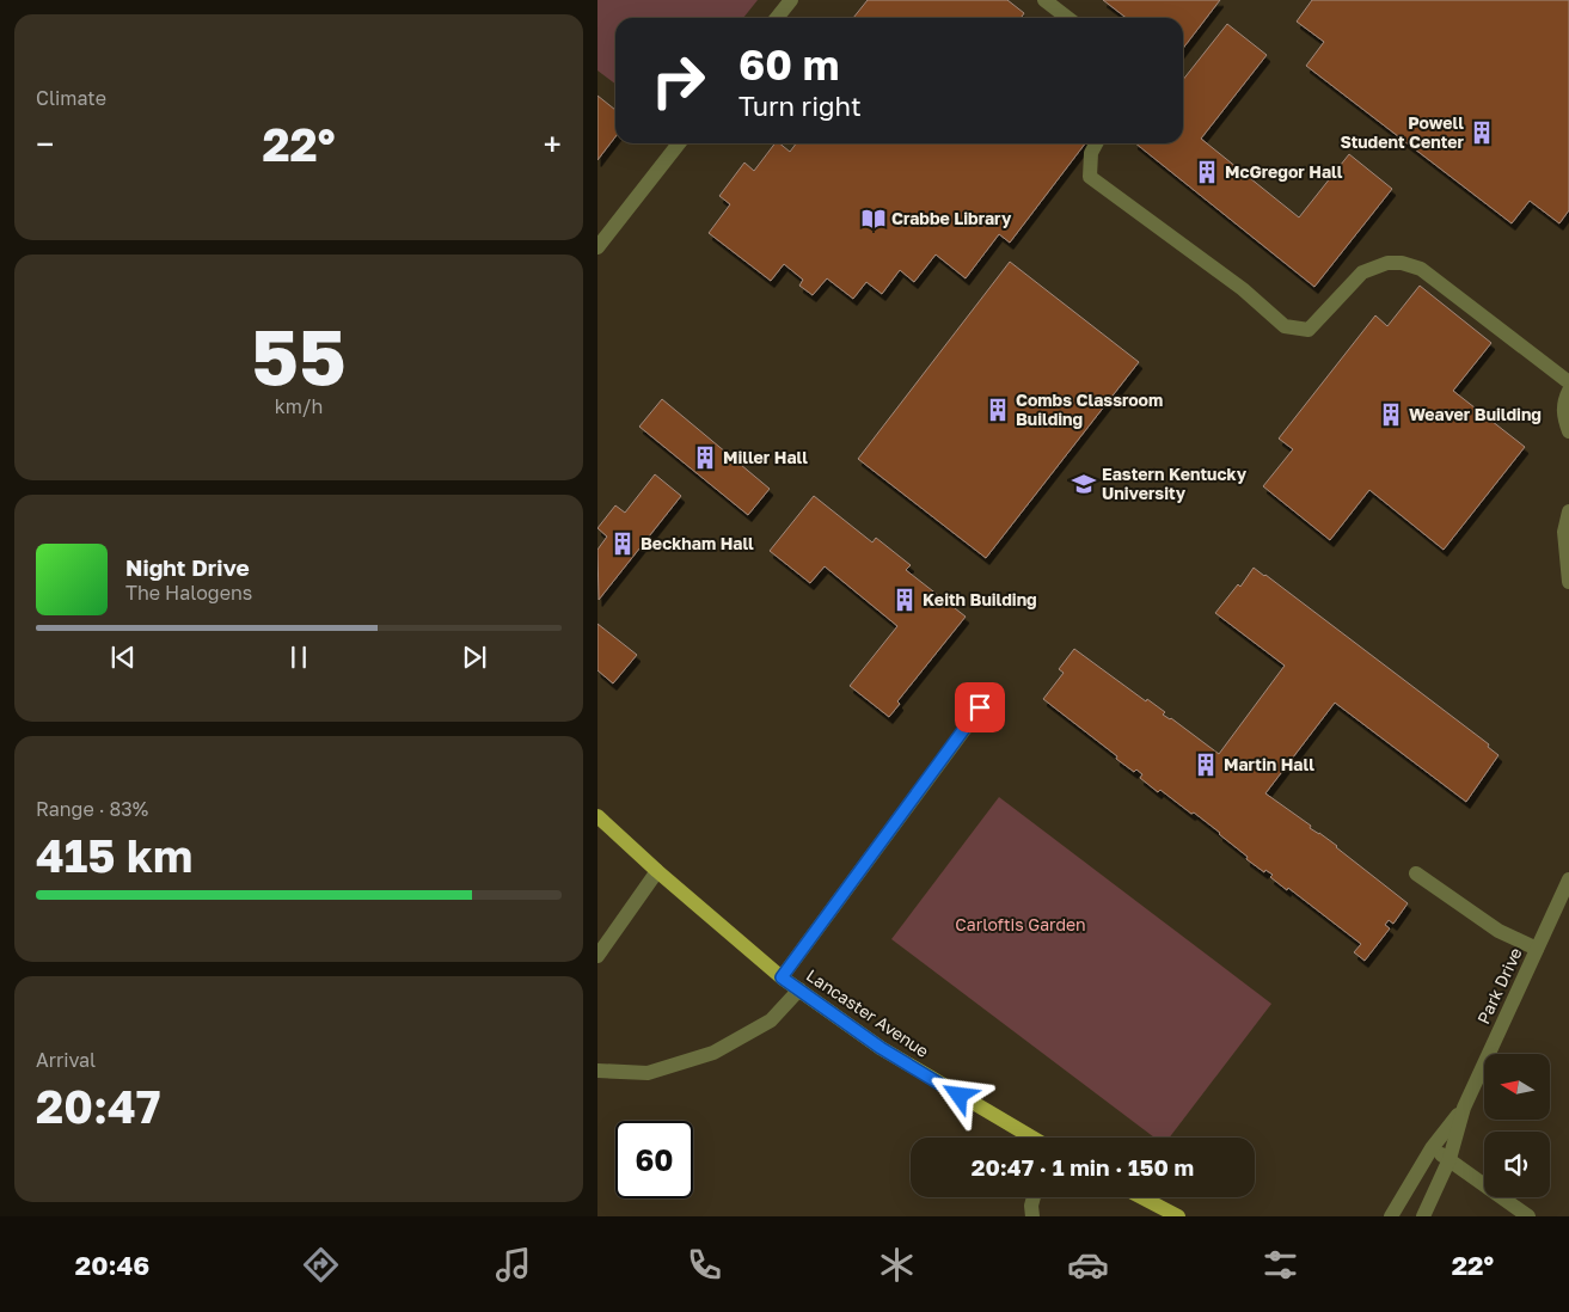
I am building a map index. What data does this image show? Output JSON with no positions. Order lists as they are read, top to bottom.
{
  "streets": {
    "main road": ["Lancaster Avenue"],
    "street": ["Park Drive"]
  },
  "parks": ["Carloftis Garden"],
  "places": {
    "building": [
      "Powell Student Center",
      "McGregor Hall",
      "Combs Classroom Building",
      "Weaver Building",
      "Miller Hall",
      "Beckham Hall",
      "Keith Building",
      "Martin Hall"
    ],
    "library": ["Crabbe Library"],
    "school or university": ["Eastern Kentucky University"]
  },
  "north": "left",
  "page": {
    "tile": [
      "Climate",
      ["55", "km/h"],
      ["Range · 83%", "415 km"],
      ["Arrival", "20:47"]
    ],
    "turn": ["60 m", "Turn right"],
    "heat": ["−", "22°", "+"],
    "song": ["Night Drive", "The Halogens"],
    "limit": "60",
    "trip": "20:47 · 1 min · 150 m",
    "tabs": ["20:46", "22°"]
  }
}
